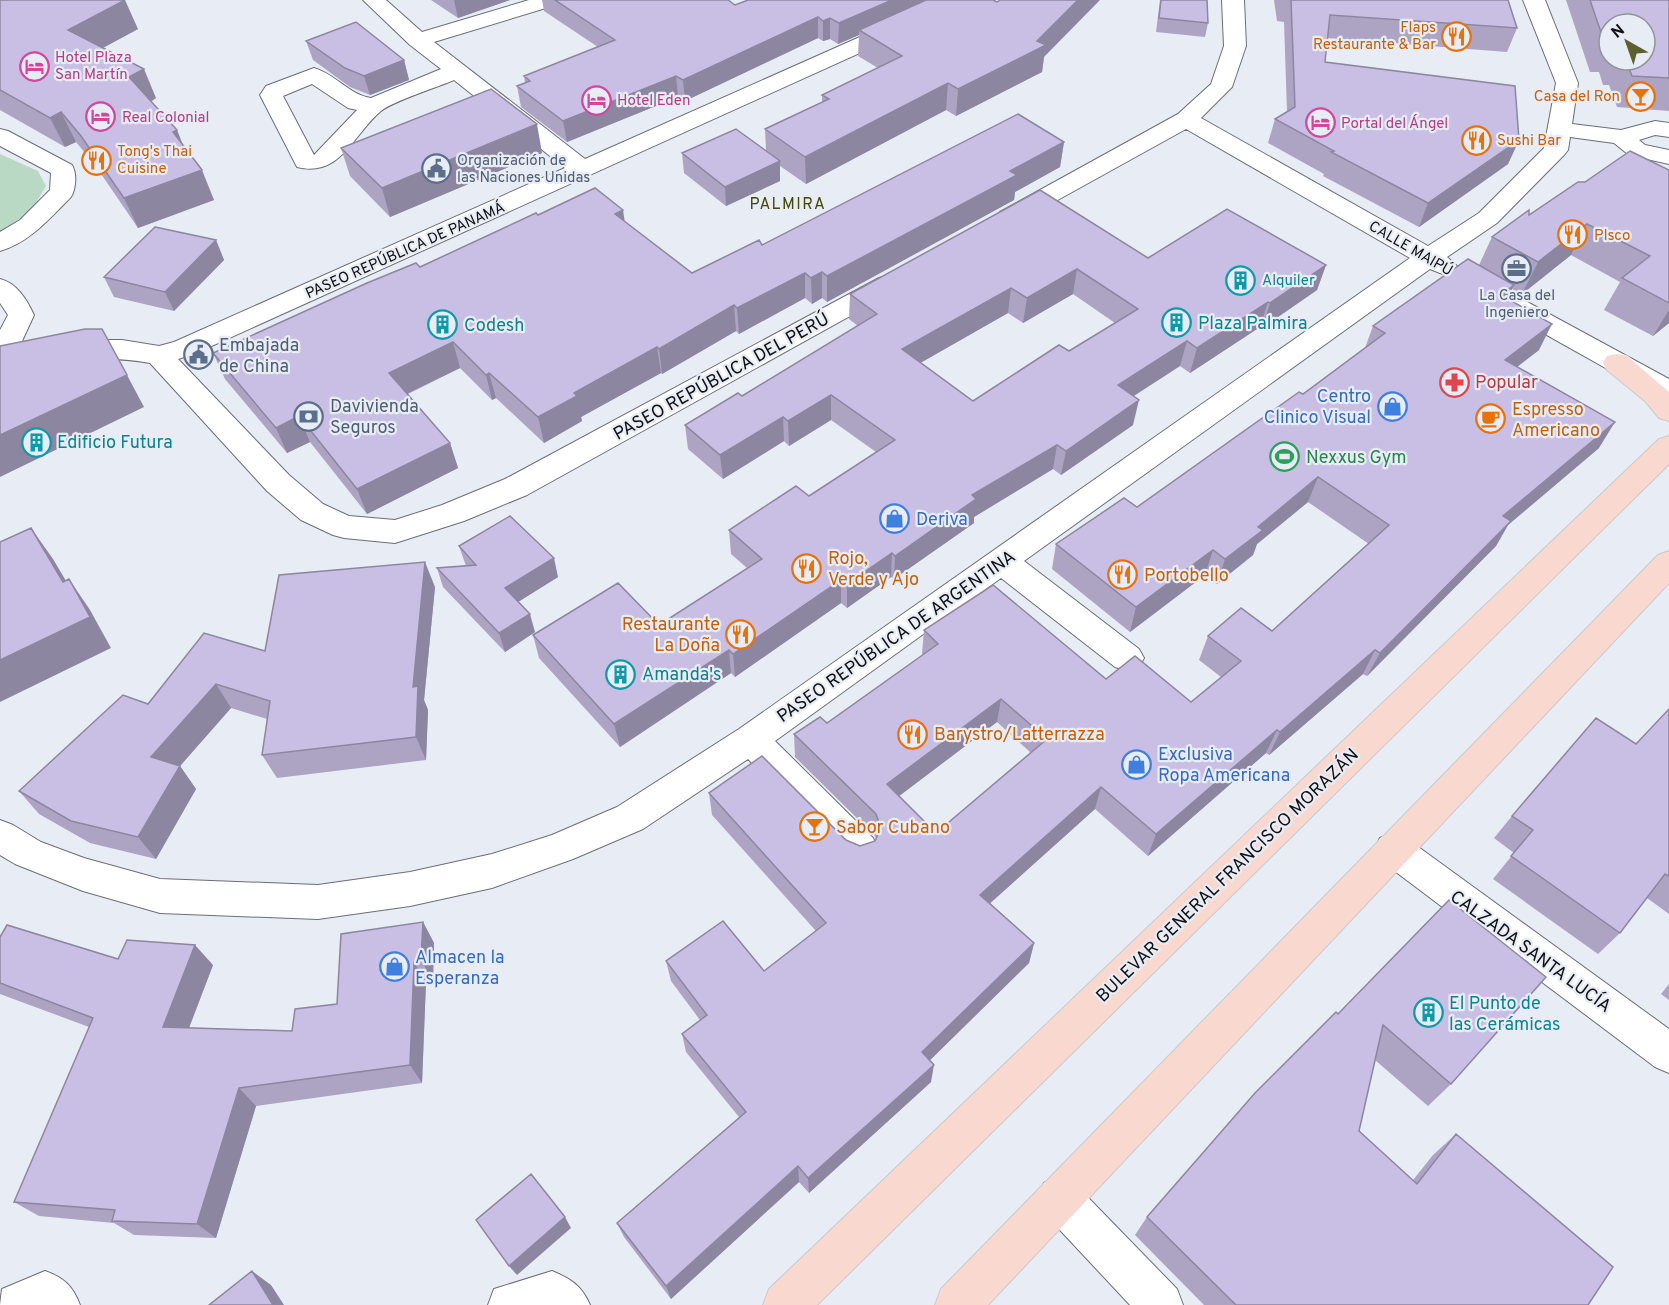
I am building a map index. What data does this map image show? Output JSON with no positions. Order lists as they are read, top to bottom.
{
  "streets": {
    "main road": ["BULEVAR GENERAL FRANCISCO MORAZÁN"],
    "street": [
      "CALLE MAIPÚ",
      "PASEO REPÚBLICA DE PANAMÁ",
      "PASEO REPÚBLICA DEL PERÚ",
      "PASEO REPÚBLICA DE ARGENTINA",
      "CALZADA SANTA LUCÍA"
    ]
  },
  "crossings": [
    ["CALLE MAIPÚ", "PASEO REPÚBLICA DE ARGENTINA"],
    ["PASEO REPÚBLICA DE PANAMÁ", "PASEO REPÚBLICA DEL PERÚ"]
  ],
  "districts": ["PALMIRA"],
  "places": {
    "restaurant": [
      "Flaps Restaurante & Bar",
      "Sushi Bar",
      "Tong's Thai Cuisine",
      "PIsco",
      "Rojo, Verde y Ajo",
      "Portobello",
      "Restaurante La Doña",
      "Barystro/Latterrazza"
    ],
    "hotel": [
      "Hotel Plaza San Martín",
      "Hotel Eden",
      "Real Colonial",
      "Portal del Ángel"
    ],
    "bar": ["Casa del Ron", "Sabor Cubano"],
    "public building": ["Organización de las Naciones Unidas", "Embajada de China"],
    "office": ["La Casa del Ingeniero"],
    "building": [
      "Alquiler",
      "Plaza Palmira",
      "Codesh",
      "Edificio Futura",
      "Amanda's",
      "El Punto de las Cerámicas"
    ],
    "pharmacy": ["Popular"],
    "shop": [
      "Centro Clinico Visual",
      "Deriva",
      "Exclusiva Ropa Americana",
      "Almacen la Esperanza"
    ],
    "bank": ["Davivienda Seguros"],
    "cafe": ["Espresso Americano"],
    "sports": ["Nexxus Gym"]
  },
  "north": "top left"
}
